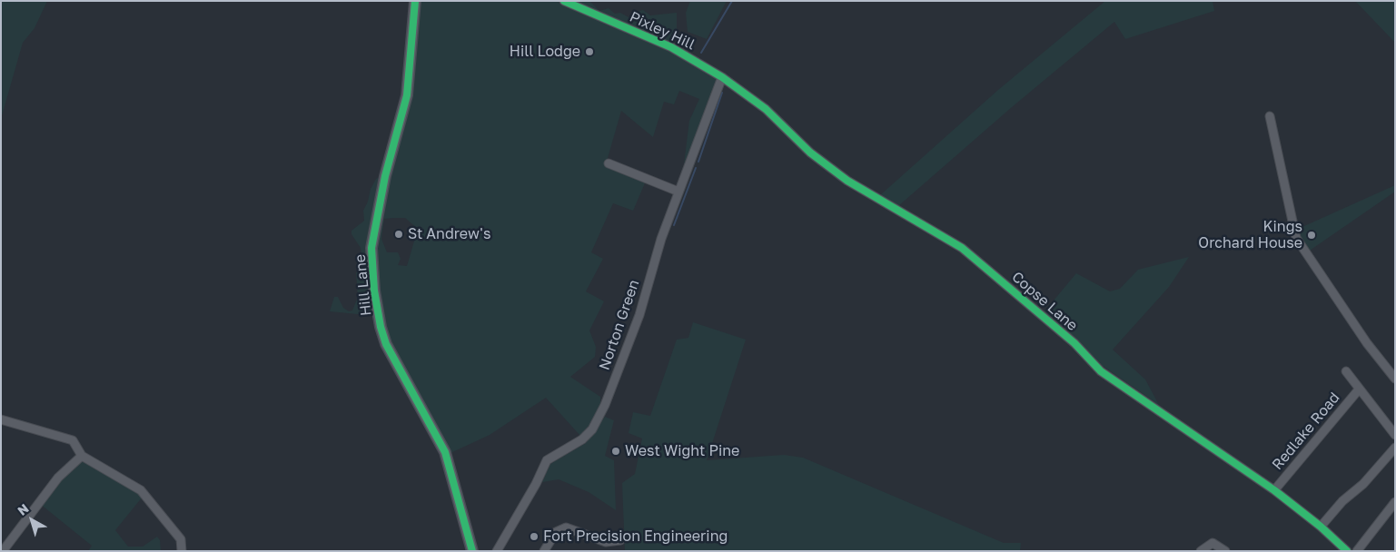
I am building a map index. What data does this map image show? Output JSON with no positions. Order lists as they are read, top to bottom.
{
  "streets": {
    "main road": ["Hill Lane"],
    "street": [
      "Pixley Hill",
      "Copse Lane",
      "Norton Green",
      "Redlake Road"
    ]
  },
  "crossings": [
    ["Pixley Hill", "Copse Lane"],
    ["Pixley Hill", "Norton Green"],
    ["Copse Lane", "Norton Green"],
    ["Copse Lane", "Redlake Road"]
  ],
  "places": [
    "Hill Lodge",
    "St Andrew's",
    "Kings Orchard House",
    "West Wight Pine",
    "Fort Precision Engineering"
  ],
  "north": "top left"
}
